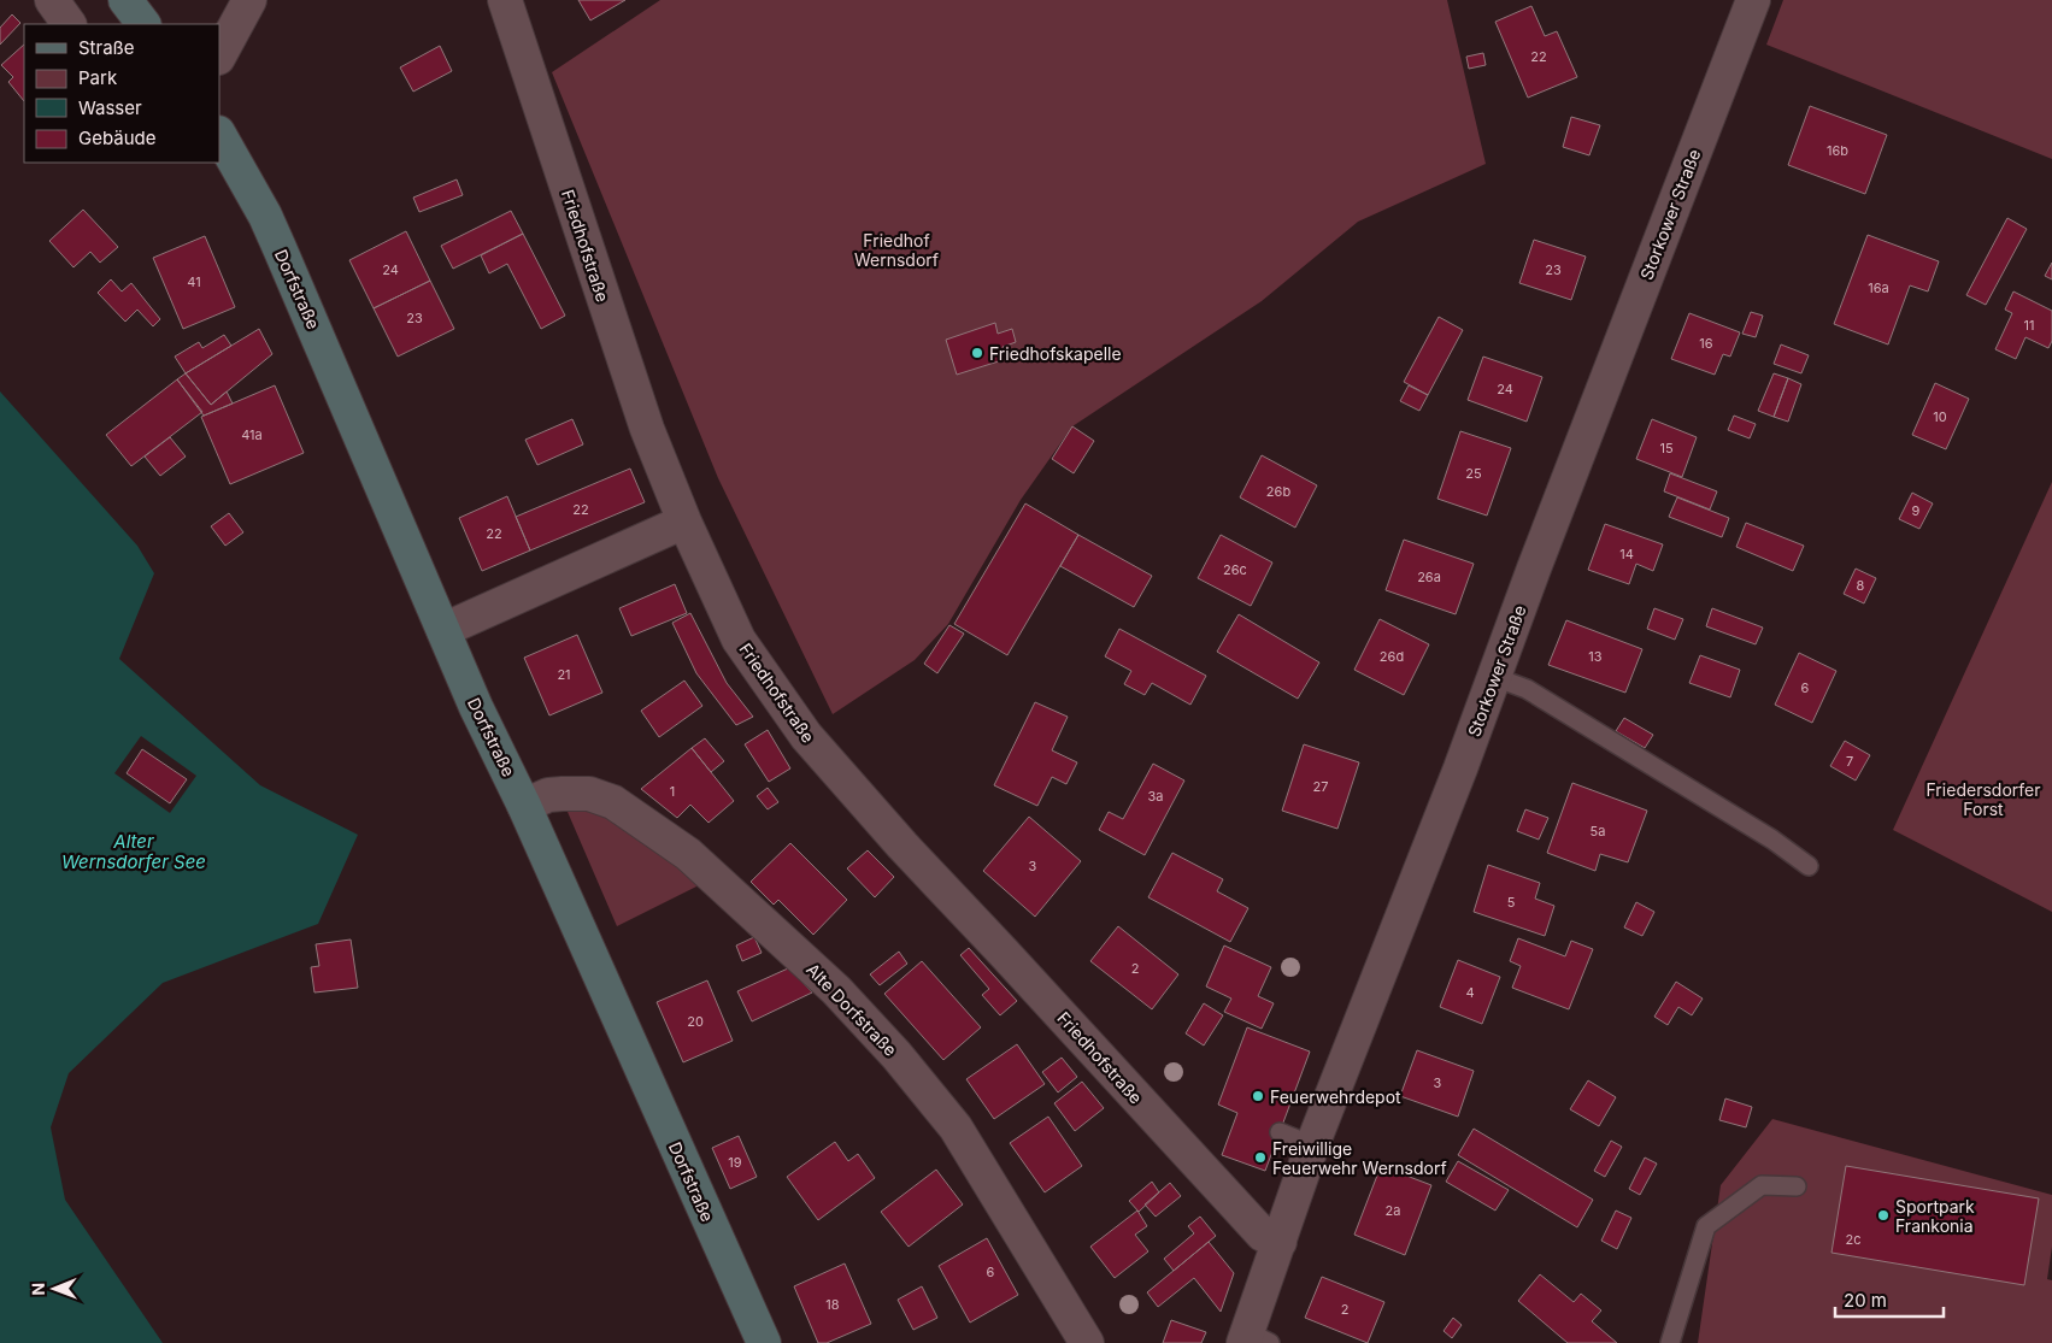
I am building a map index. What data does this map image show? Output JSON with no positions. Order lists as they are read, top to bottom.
{
  "streets": {
    "main road": ["Dorfstraße"],
    "street": ["Storkower Straße", "Friedhofstraße", "Alte Dorfstraße"]
  },
  "crossings": [
    ["Storkower Straße", "Friedhofstraße"],
    ["Dorfstraße", "Alte Dorfstraße"]
  ],
  "water": ["Alter Wernsdorfer See"],
  "parks": ["Friedhof Wernsdorf", "Friedersdorfer Forst"],
  "places": [
    "Friedhofskapelle",
    "Feuerwehrdepot",
    "Freiwillige Feuerwehr Wernsdorf",
    "Sportpark Frankonia"
  ],
  "house_numbers": [
    "22",
    "16b",
    "24",
    "23",
    "41",
    "16a",
    "23",
    "11",
    "16",
    "24",
    "10",
    "41a",
    "15",
    "25",
    "26b",
    "22",
    "9",
    "22",
    "14",
    "26c",
    "26a",
    "8",
    "26d",
    "13",
    "21",
    "6",
    "7",
    "27",
    "1",
    "3a",
    "5a",
    "3",
    "5",
    "2",
    "4",
    "20",
    "3",
    "19",
    "2a",
    "2c",
    "6",
    "18",
    "2"
  ],
  "legend": [
    "Straße",
    "Park",
    "Wasser",
    "Gebäude"
  ],
  "scale_bar": "20 m",
  "north": "left"
}
